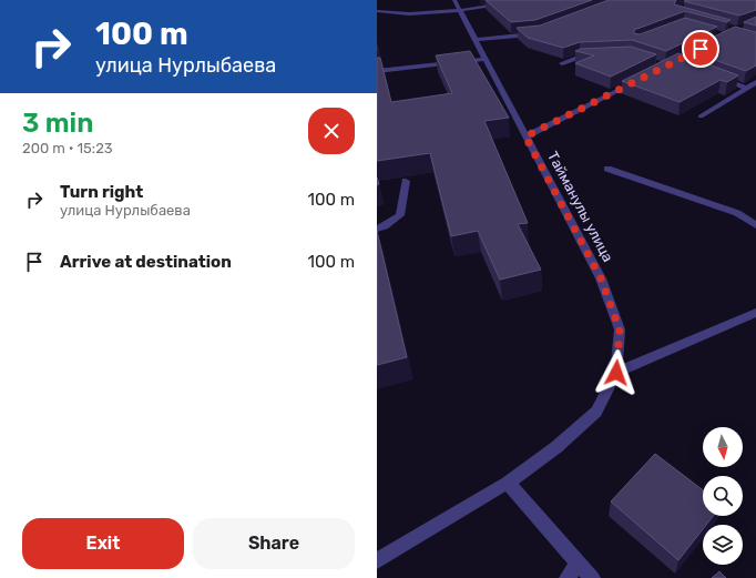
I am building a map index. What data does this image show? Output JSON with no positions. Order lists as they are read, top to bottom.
{
  "streets": {
    "street": ["Тайманулы улица"]
  },
  "north": "bottom",
  "page": {
    "turn": ["100 m", "улица Нурлыбаева"],
    "heading": ["3 min", "200 m · 15:23"],
    "list": [
      {
        "name": "Turn right",
        "note": "улица Нурлыбаева",
        "value": "100 m"
      },
      {
        "name": "Arrive at destination",
        "value": "100 m"
      }
    ],
    "buttons": ["Exit", "Share"]
  }
}
